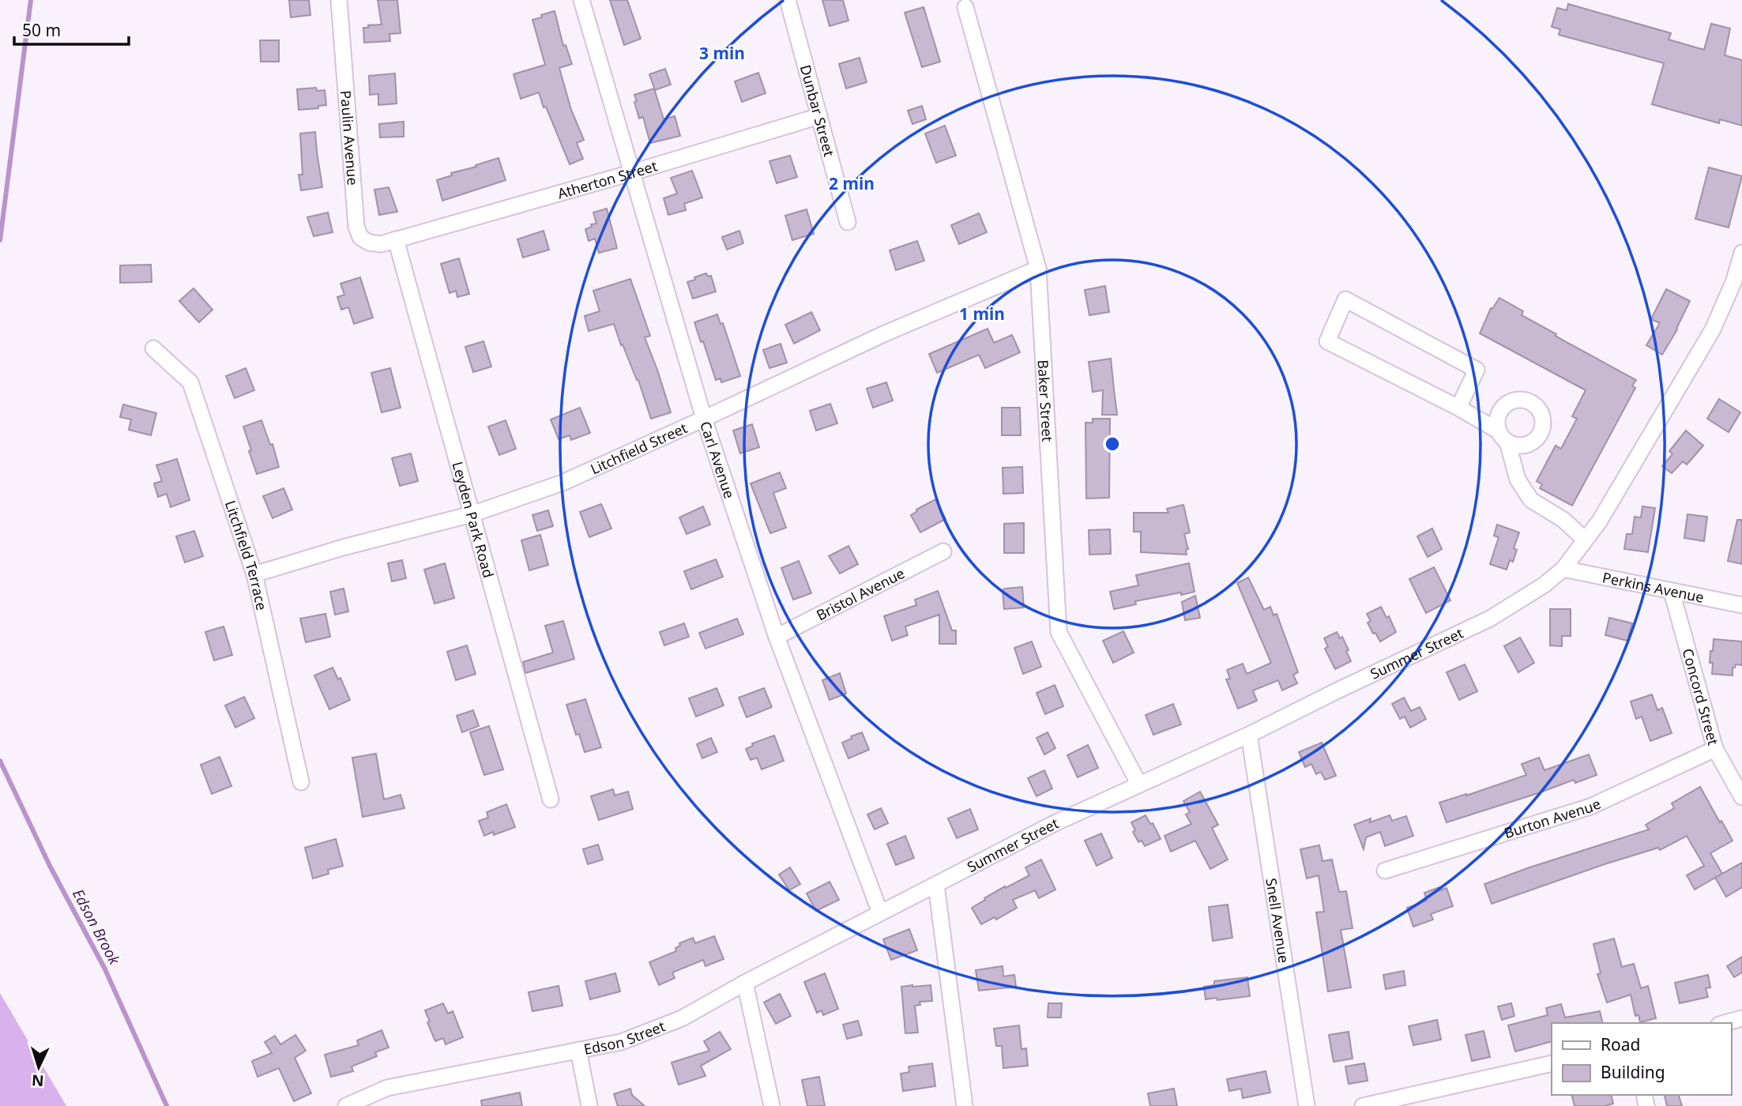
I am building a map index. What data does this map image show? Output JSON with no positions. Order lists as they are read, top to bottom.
{
  "streets": {
    "street": [
      "Dunbar Street",
      "Paulin Avenue",
      "Atherton Street",
      "Baker Street",
      "Litchfield Street",
      "Carl Avenue",
      "Leyden Park Road",
      "Litchfield Terrace",
      "Perkins Avenue",
      "Bristol Avenue",
      "Summer Street",
      "Concord Street",
      "Burton Avenue",
      "Snell Avenue",
      "Edson Street"
    ]
  },
  "crossings": [
    ["Dunbar Street", "Atherton Street"],
    ["Paulin Avenue", "Atherton Street"],
    ["Paulin Avenue", "Leyden Park Road"],
    ["Atherton Street", "Carl Avenue"],
    ["Atherton Street", "Leyden Park Road"],
    ["Baker Street", "Litchfield Street"],
    ["Baker Street", "Summer Street"],
    ["Litchfield Street", "Carl Avenue"],
    ["Litchfield Street", "Leyden Park Road"],
    ["Litchfield Street", "Litchfield Terrace"],
    ["Carl Avenue", "Bristol Avenue"],
    ["Carl Avenue", "Summer Street"],
    ["Carl Avenue", "Edson Street"],
    ["Perkins Avenue", "Summer Street"],
    ["Perkins Avenue", "Concord Street"],
    ["Summer Street", "Snell Avenue"],
    ["Summer Street", "Edson Street"],
    ["Concord Street", "Burton Avenue"]
  ],
  "water": ["Edson Brook"],
  "legend": ["Road", "Building"],
  "scale_bar": "50 m",
  "north": "bottom",
  "rings": ["3 min", "2 min", "1 min"]
}
